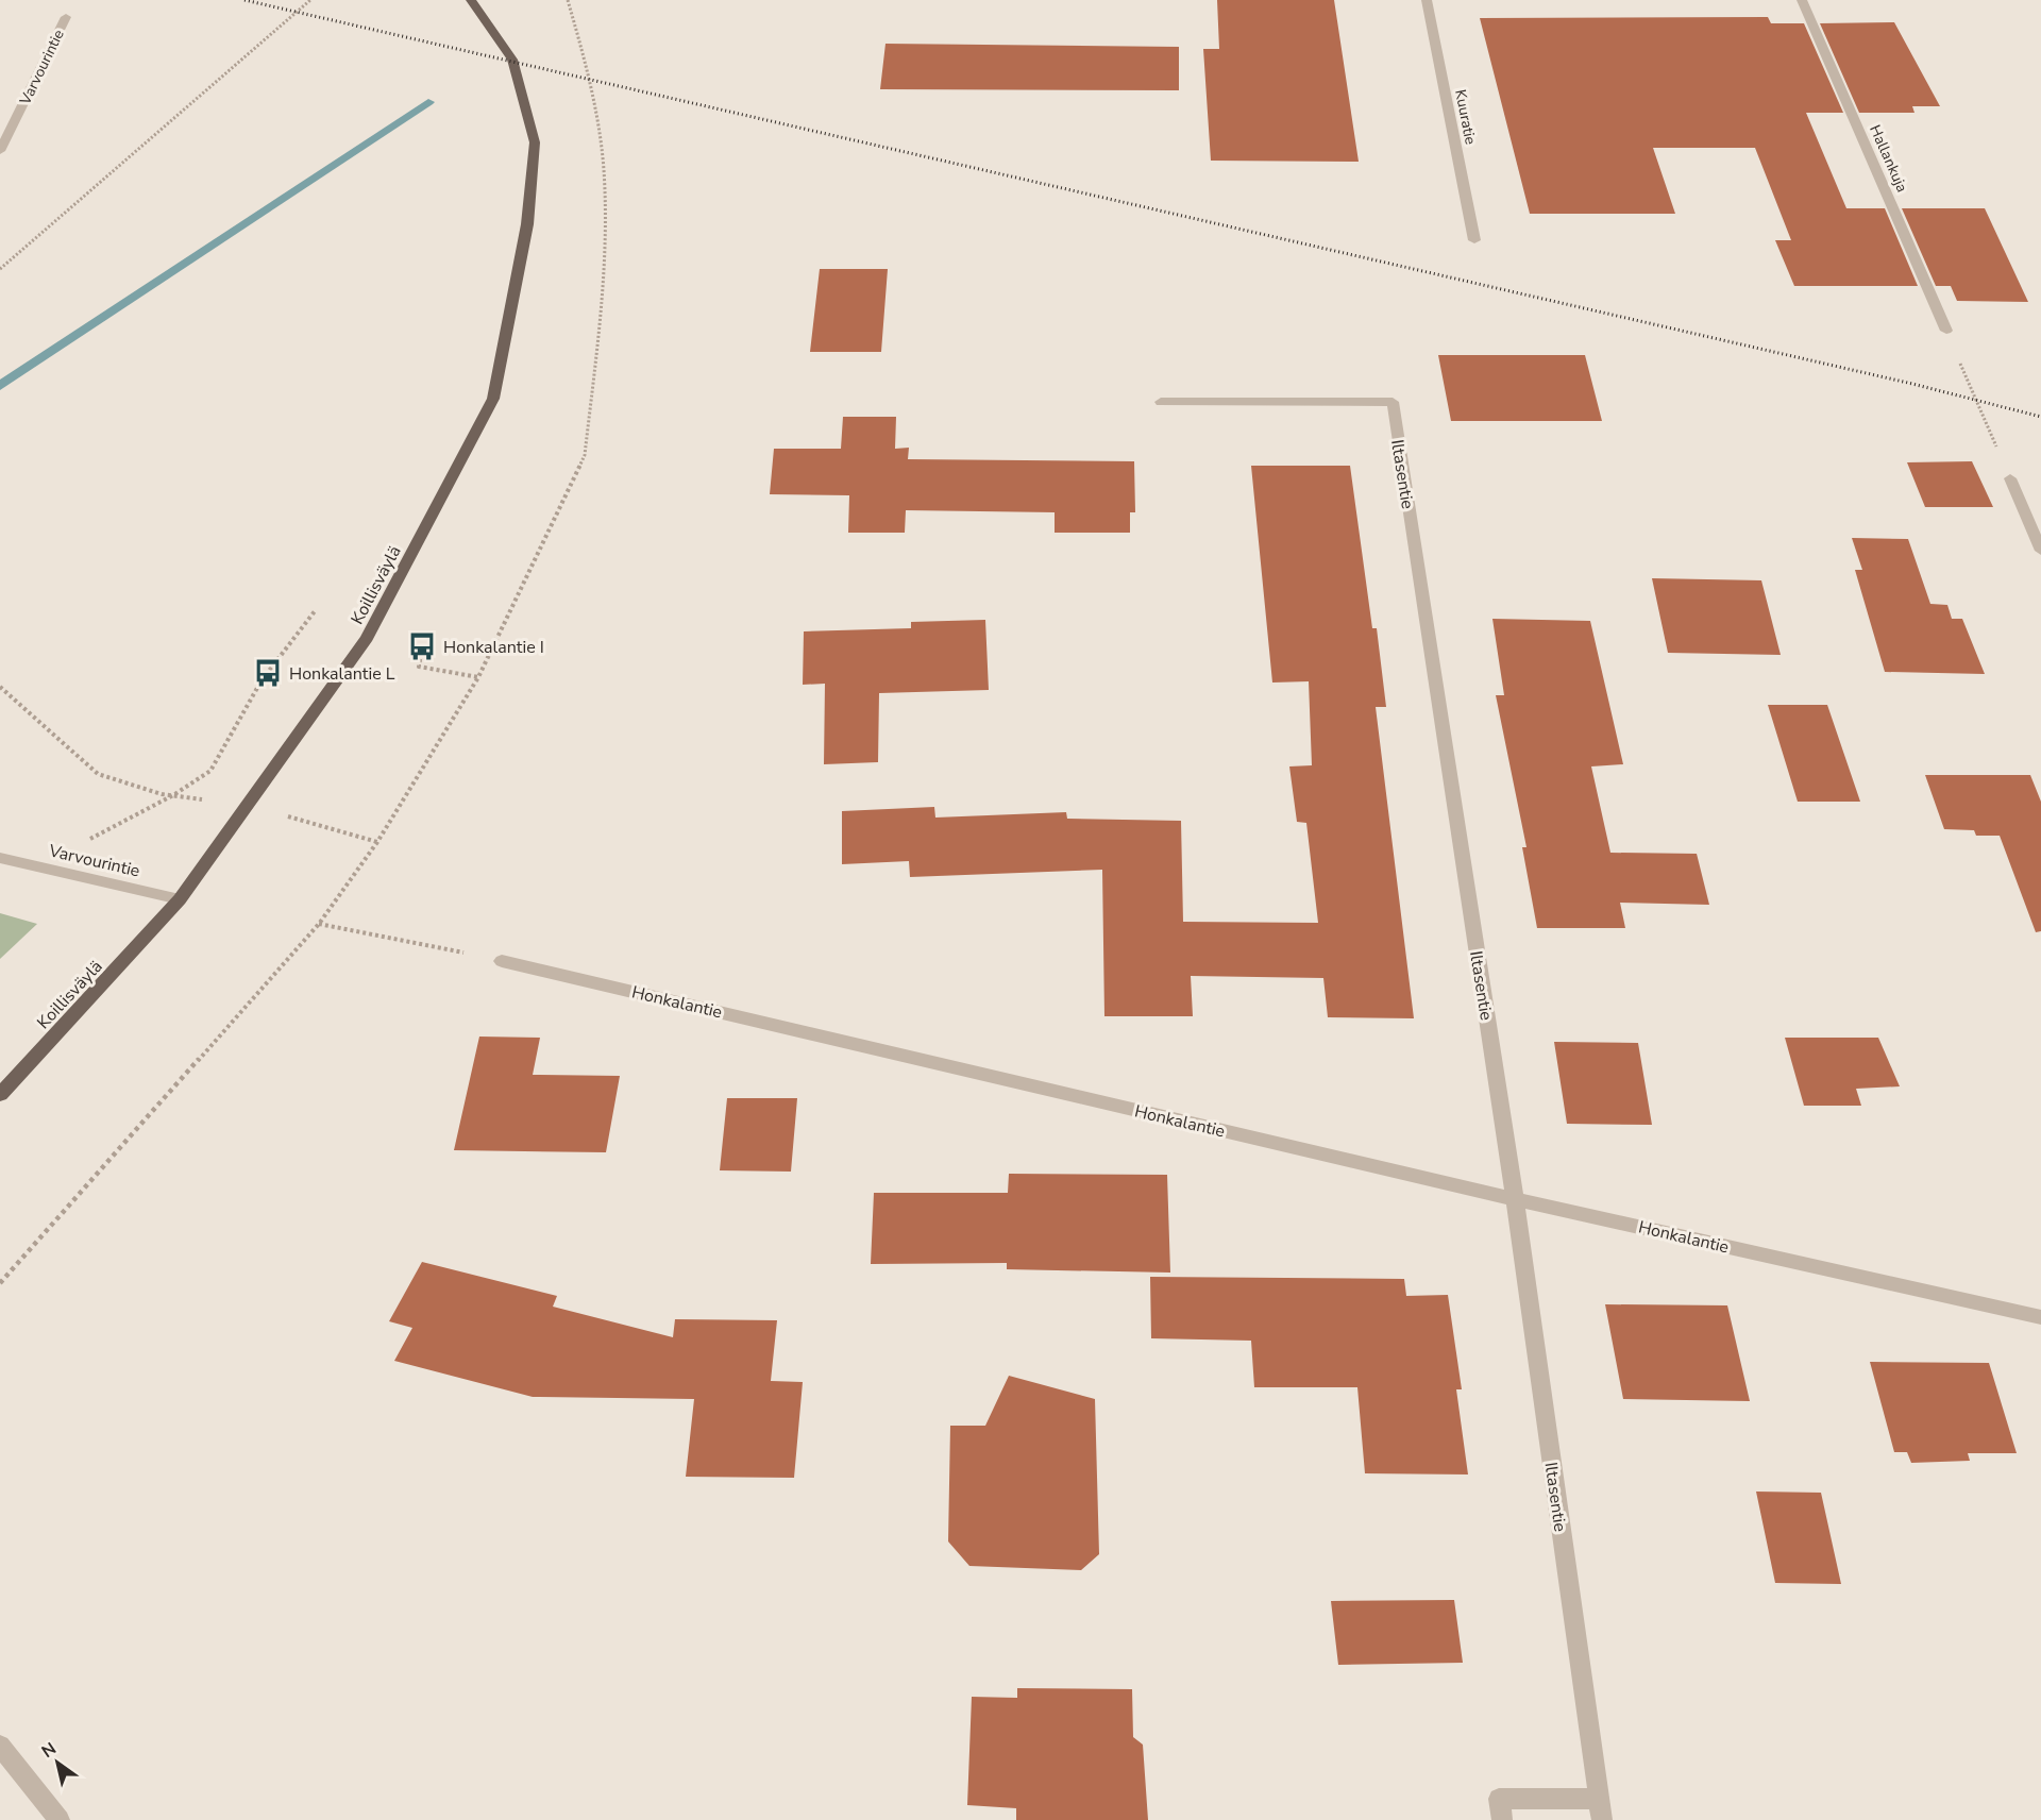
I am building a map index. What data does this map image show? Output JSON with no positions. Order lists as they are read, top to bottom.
{
  "streets": {
    "main road": ["Koillisväylä"],
    "street": [
      "Varvourintie",
      "Kuuratie",
      "Hallankuja",
      "Iltasentie",
      "Honkalantie"
    ]
  },
  "crossings": [
    ["Varvourintie", "Koillisväylä"],
    ["Iltasentie", "Honkalantie"]
  ],
  "places": {
    "bus stop": ["Honkalantie I", "Honkalantie L"]
  },
  "north": "top left"
}
